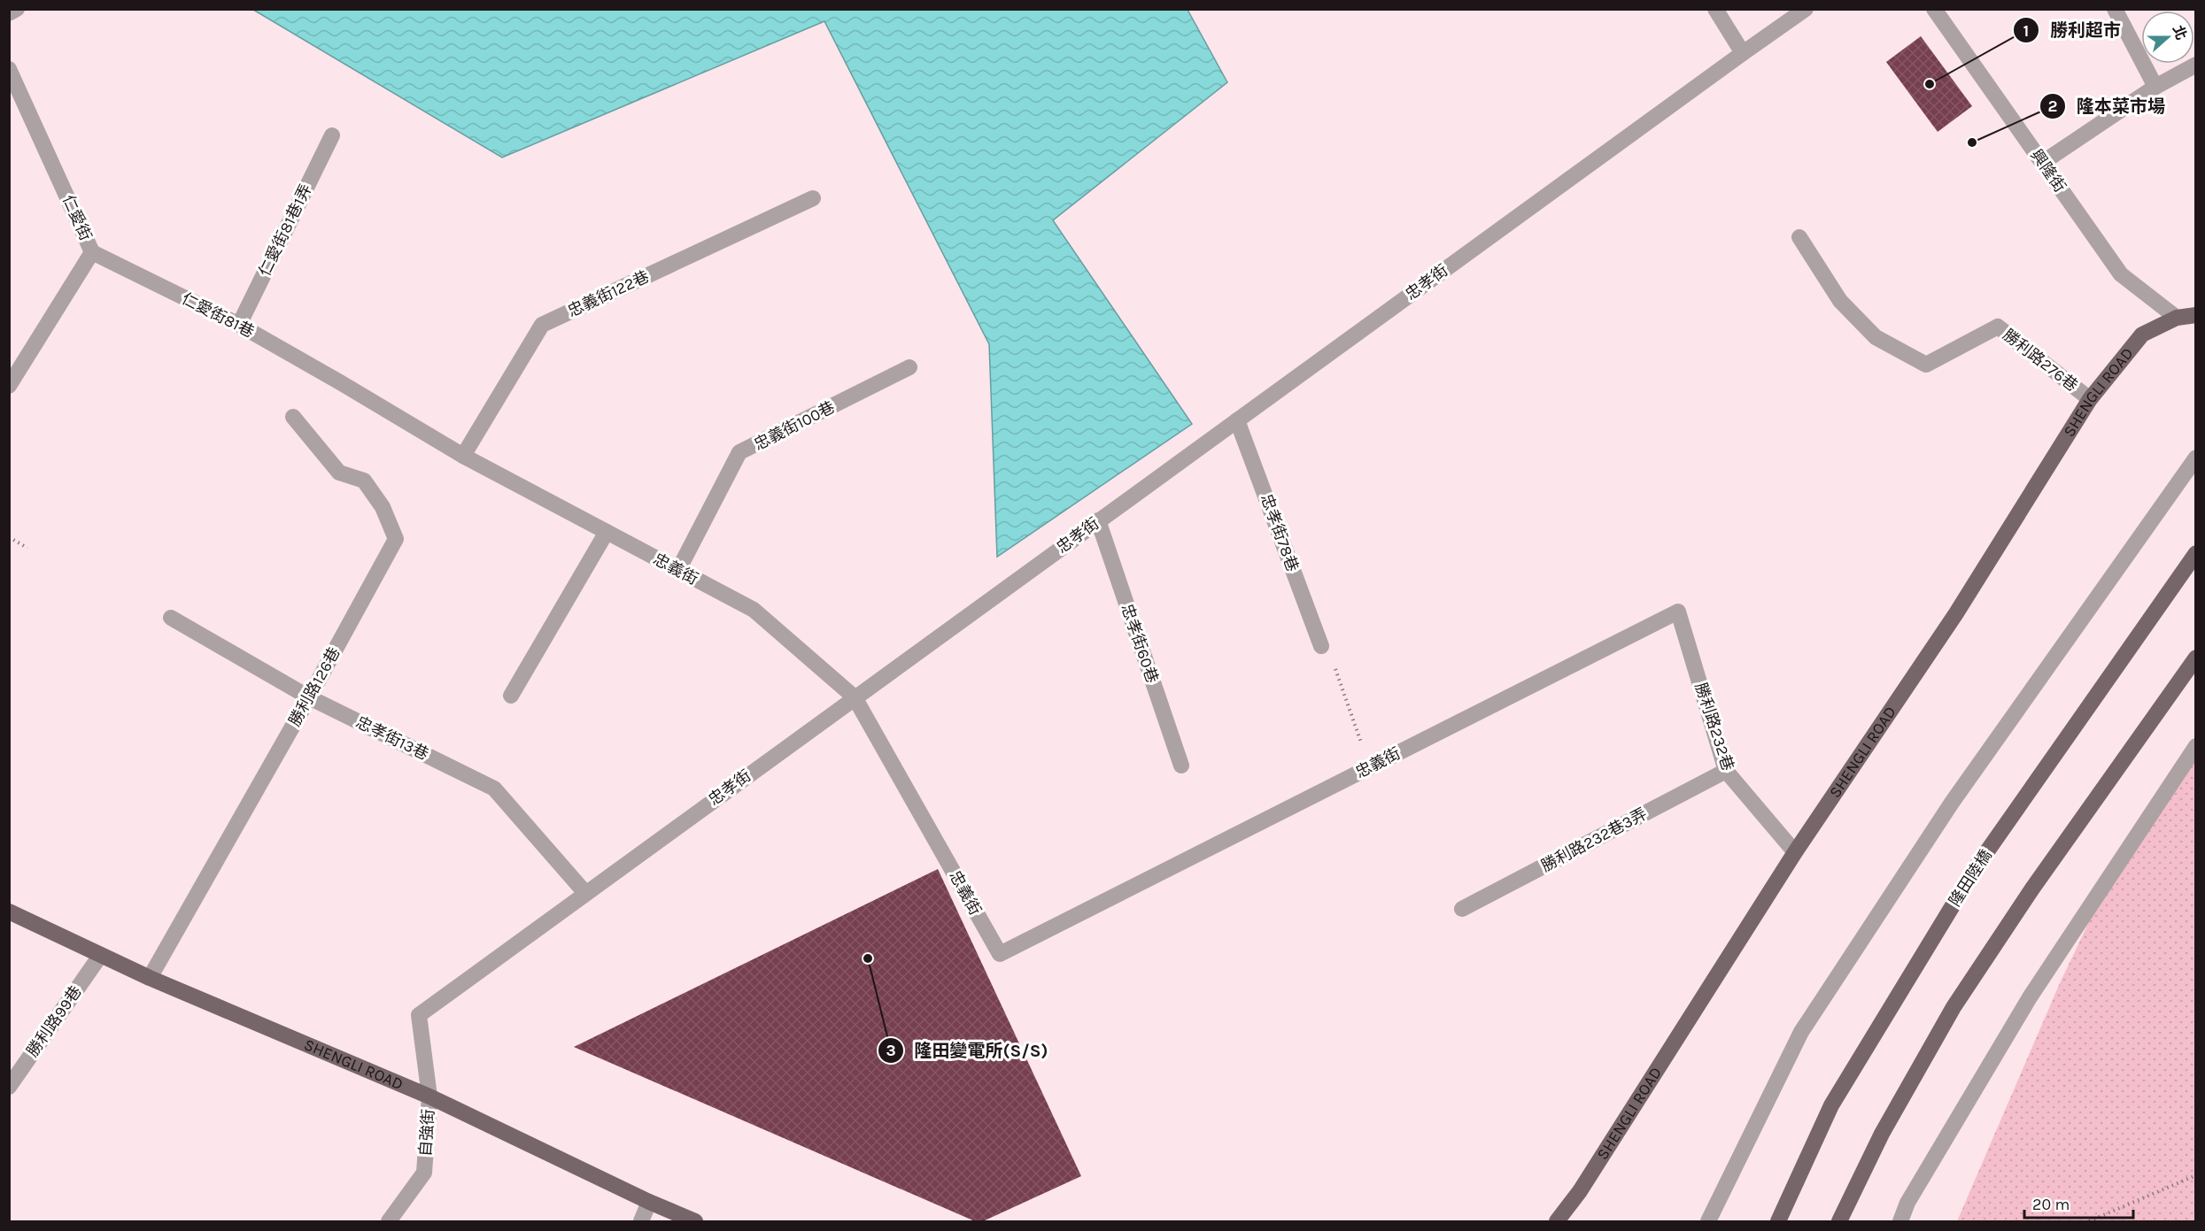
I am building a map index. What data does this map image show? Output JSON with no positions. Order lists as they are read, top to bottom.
{
  "streets": {
    "main road": ["SHENGLI ROAD", "隆田陸橋"],
    "street": [
      "興隆街",
      "仁愛街",
      "仁愛街81巷1弄",
      "忠孝街",
      "忠義街122巷",
      "仁愛街81巷",
      "勝利路276巷",
      "忠義街100巷",
      "忠孝街78巷",
      "忠義街",
      "忠孝街60巷",
      "勝利路126巷",
      "勝利路232巷",
      "忠孝街13巷",
      "勝利路232巷3弄",
      "勝利路99巷",
      "自強街"
    ]
  },
  "crossings": [
    ["興隆街", "SHENGLI ROAD"],
    ["仁愛街", "仁愛街81巷"],
    ["仁愛街81巷1弄", "仁愛街81巷"],
    ["忠孝街", "SHENGLI ROAD"],
    ["忠孝街", "忠孝街78巷"],
    ["忠孝街", "忠義街"],
    ["忠孝街", "忠孝街60巷"],
    ["忠孝街", "忠孝街13巷"],
    ["忠孝街", "自強街"],
    ["忠義街122巷", "忠義街"],
    ["仁愛街81巷", "忠義街"],
    ["勝利路276巷", "SHENGLI ROAD"],
    ["SHENGLI ROAD", "勝利路126巷"],
    ["SHENGLI ROAD", "勝利路232巷"],
    ["SHENGLI ROAD", "勝利路99巷"],
    ["SHENGLI ROAD", "自強街"],
    ["忠義街100巷", "忠義街"],
    ["忠義街", "勝利路232巷"],
    ["勝利路126巷", "忠孝街13巷"],
    ["勝利路232巷", "勝利路232巷3弄"]
  ],
  "places": ["勝利超市", "隆本菜市場", "隆田變電所(S/S)"],
  "scale_bar": "20 m",
  "north": "right"
}
